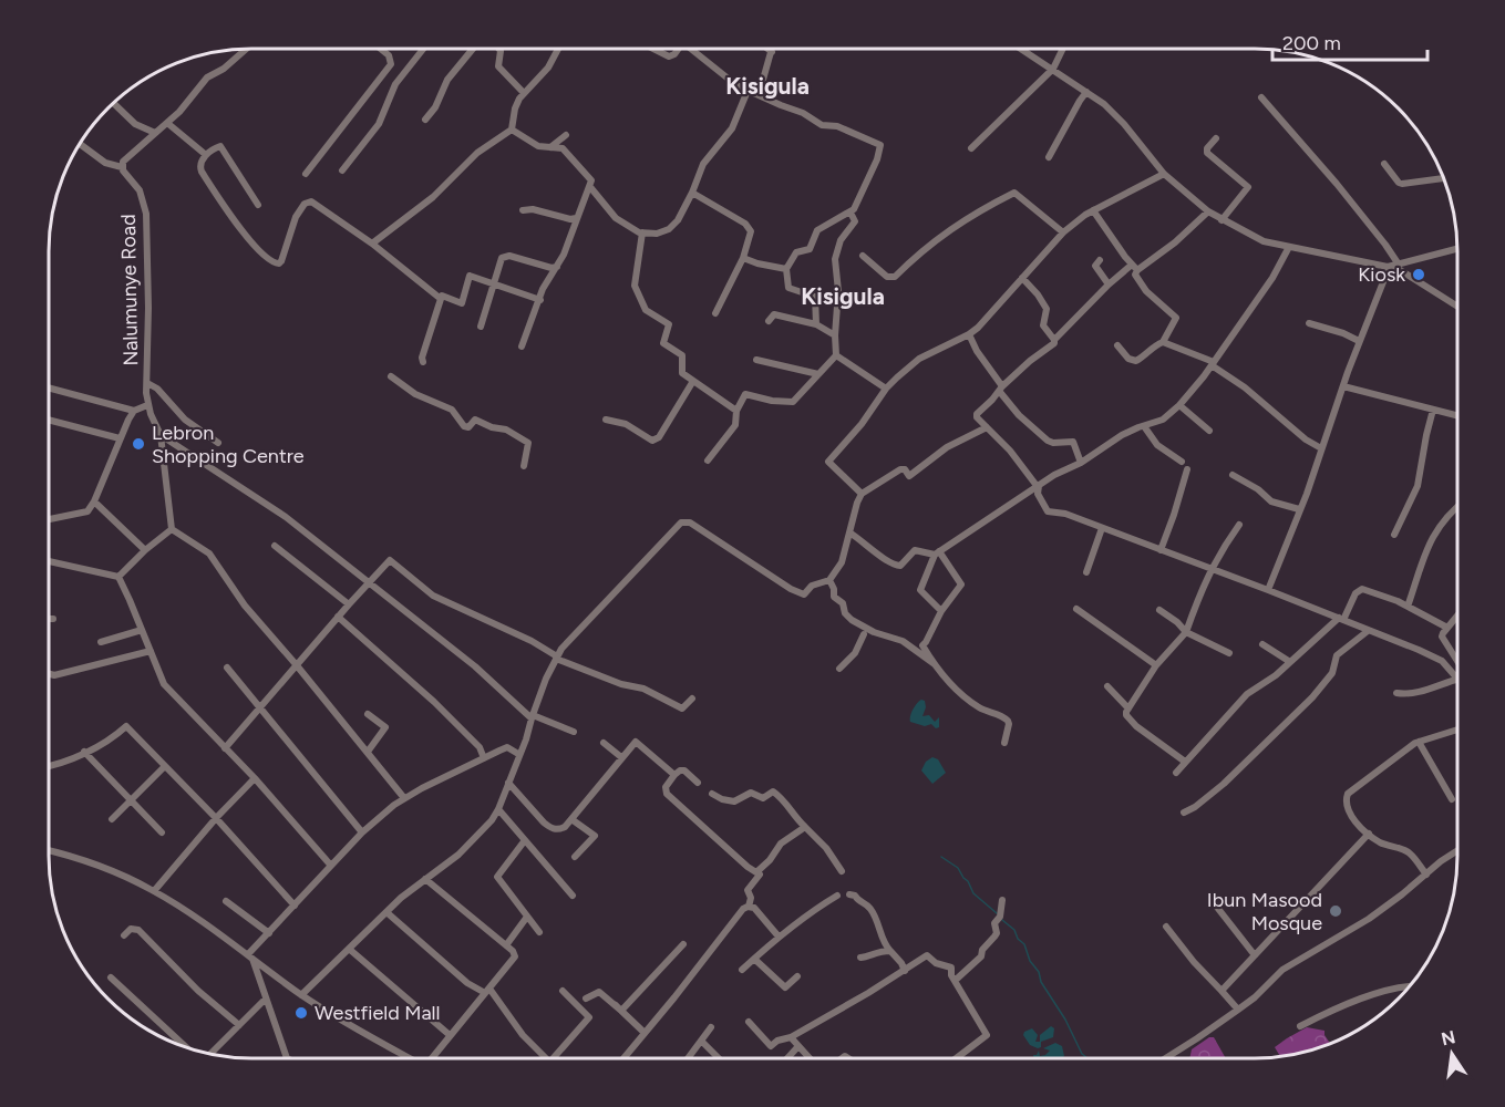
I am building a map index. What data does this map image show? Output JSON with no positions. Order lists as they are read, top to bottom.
{
  "streets": {
    "street": ["Nalumunye Road"]
  },
  "districts": ["Kisigula", "Kisigula"],
  "places": [
    "Kiosk",
    "Lebron Shopping Centre",
    "Ibun Masood Mosque",
    "Westfield Mall"
  ],
  "scale_bar": "200 m",
  "north": "top"
}
